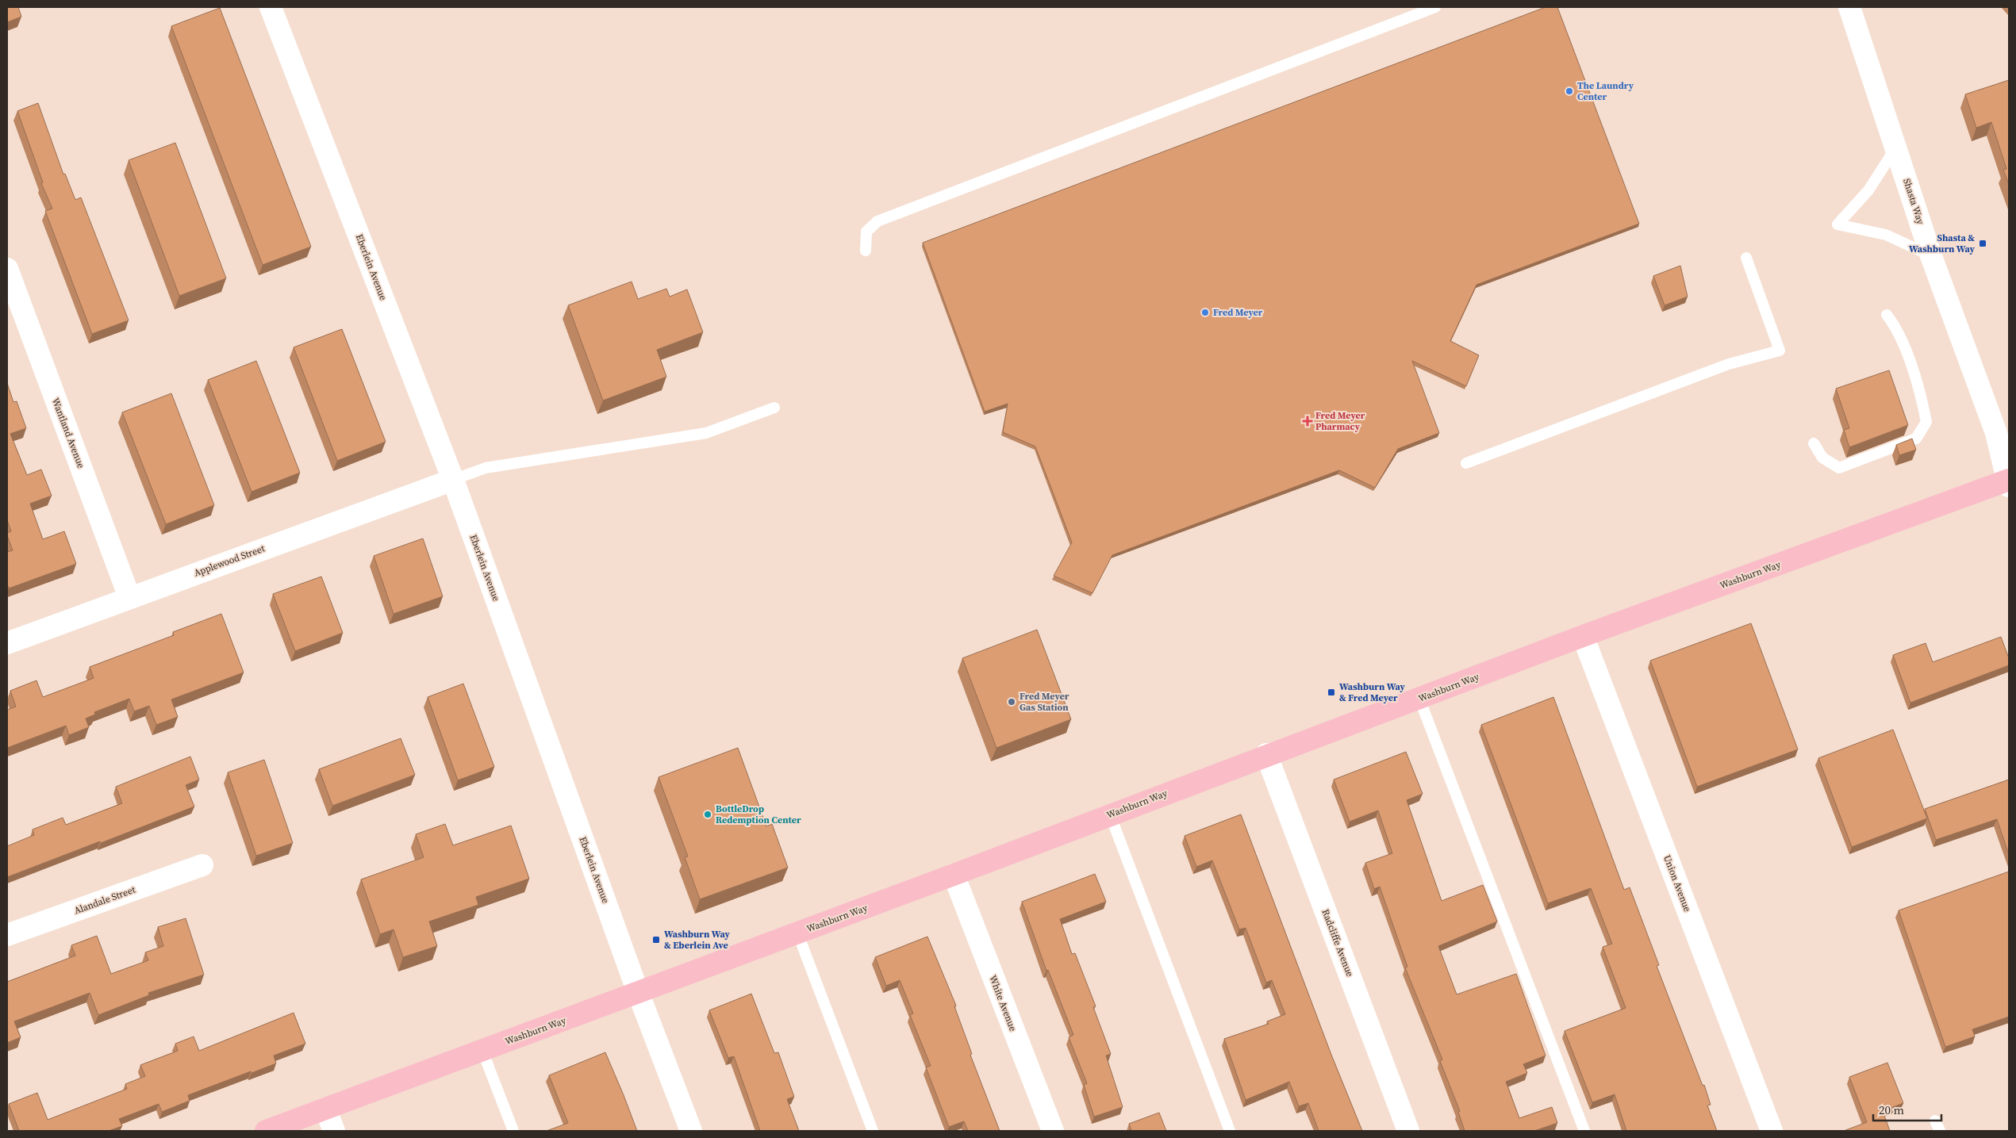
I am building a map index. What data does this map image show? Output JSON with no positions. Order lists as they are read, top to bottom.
{
  "streets": {
    "main road": ["Washburn Way"],
    "street": [
      "Shasta Way",
      "Eberlein Avenue",
      "Wantland Avenue",
      "Applewood Street",
      "Union Avenue",
      "Alandale Street",
      "Radcliffe Avenue",
      "White Avenue"
    ]
  },
  "crossings": [
    ["Shasta Way", "Washburn Way"],
    ["Eberlein Avenue", "Applewood Street"],
    ["Eberlein Avenue", "Washburn Way"],
    ["Wantland Avenue", "Applewood Street"],
    ["Washburn Way", "Union Avenue"],
    ["Washburn Way", "Radcliffe Avenue"],
    ["Washburn Way", "White Avenue"]
  ],
  "places": {
    "other": [
      "The Laundry Center",
      "Fred Meyer",
      "Fred Meyer Gas Station",
      "BottleDrop Redemption Center"
    ],
    "transit": ["Shasta & Washburn Way", "Washburn Way & Fred Meyer", "Washburn Way & Eberlein Ave"],
    "health": ["Fred Meyer Pharmacy"]
  },
  "scale_bar": "20 m"
}
